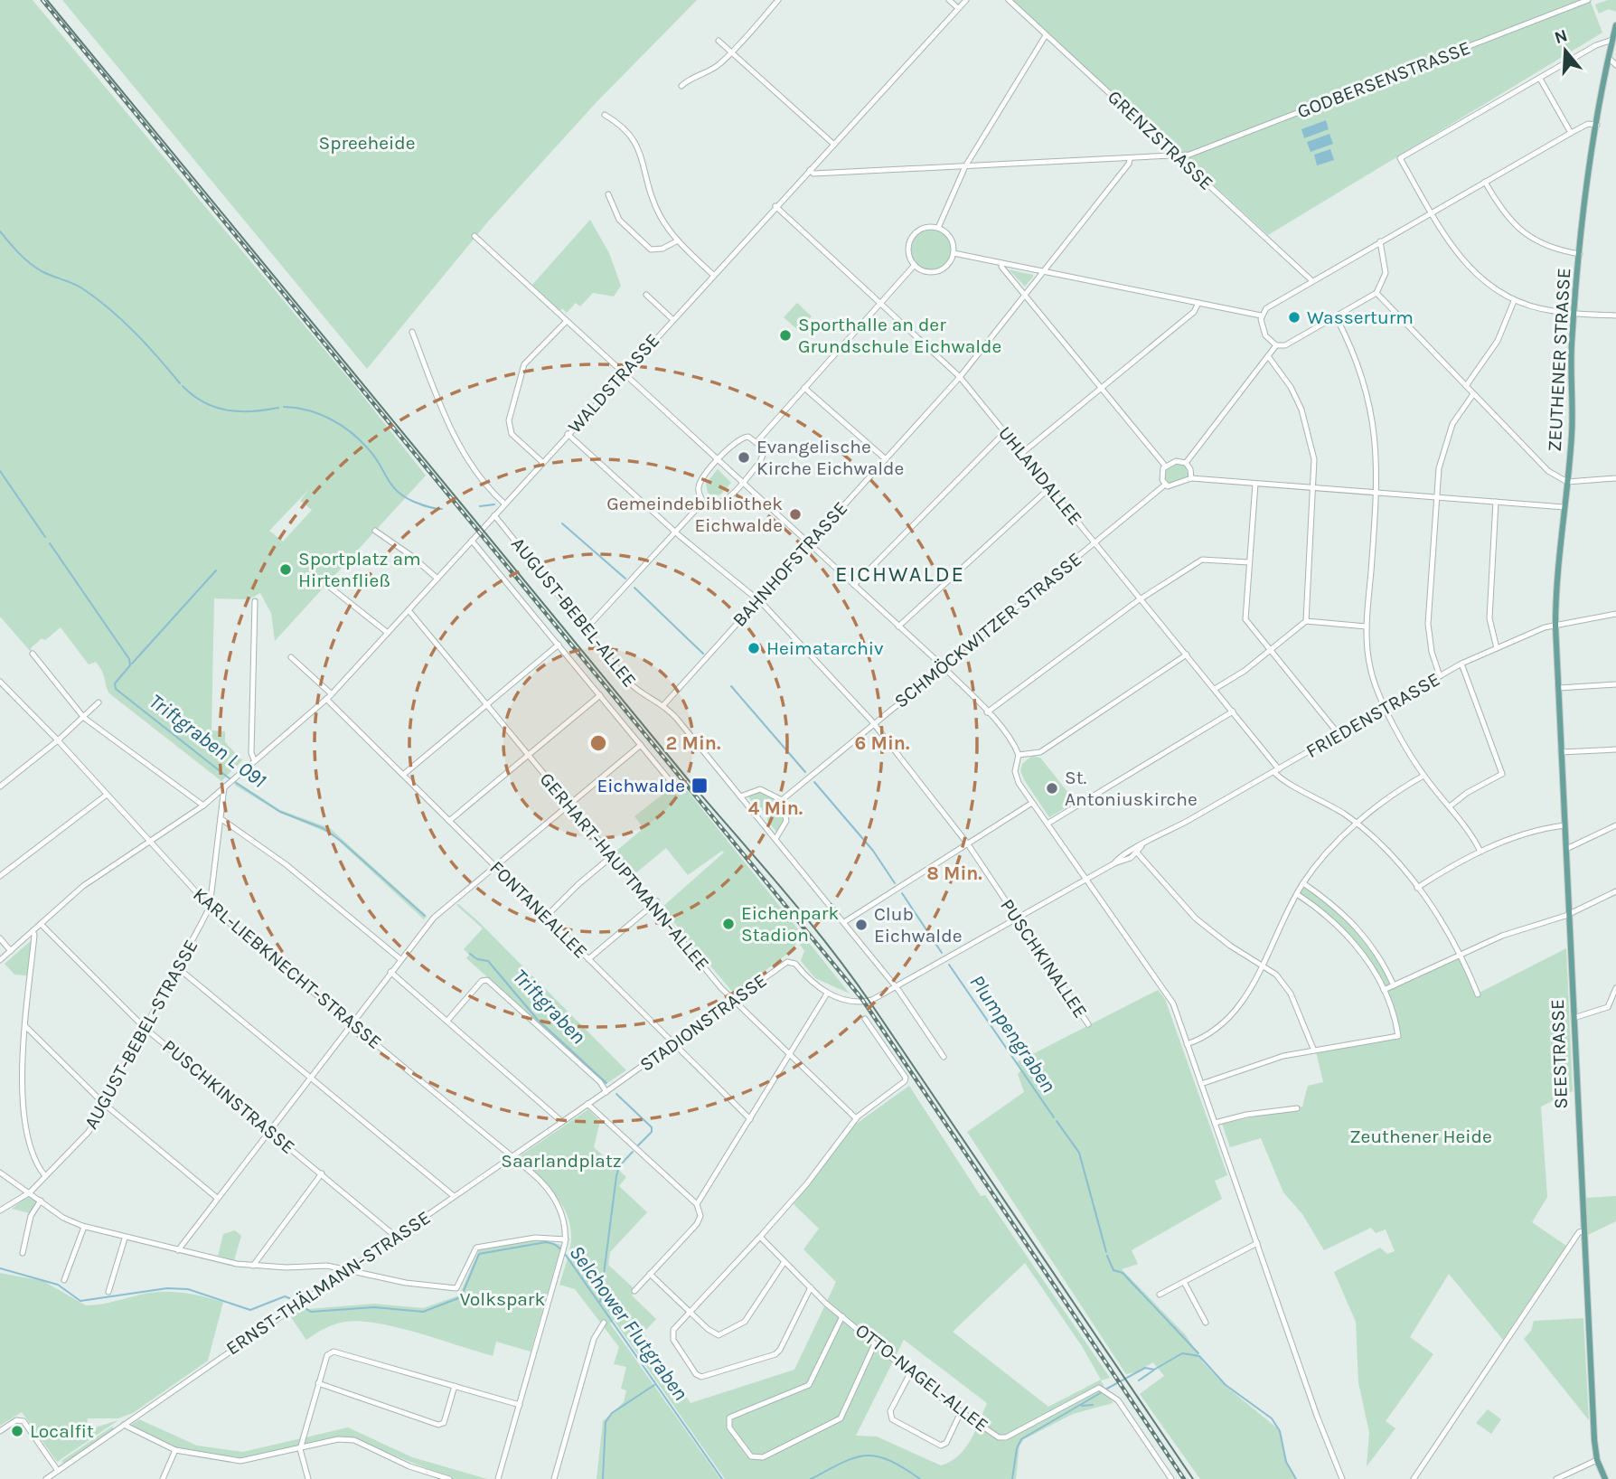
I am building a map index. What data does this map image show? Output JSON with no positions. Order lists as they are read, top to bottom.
{
  "streets": {
    "main road": ["ZEUTHENER STRASSE", "SEESTRASSE"],
    "street": [
      "GODBERSENSTRASSE",
      "GRENZSTRASSE",
      "WALDSTRASSE",
      "UHLANDALLEE",
      "BAHNHOFSTRASSE",
      "AUGUST-BEBEL-ALLEE",
      "SCHMÖCKWITZER STRASSE",
      "FRIEDENSTRASSE",
      "GERHART-HAUPTMANN-ALLEE",
      "FONTANEALLEE",
      "PUSCHKINALLEE",
      "KARL-LIEBKNECHT-STRASSE",
      "STADIONSTRASSE",
      "AUGUST-BEBEL-STRASSE",
      "PUSCHKINSTRASSE",
      "ERNST-THÄLMANN-STRASSE",
      "OTTO-NAGEL-ALLEE"
    ]
  },
  "crossings": [
    ["GODBERSENSTRASSE", "GRENZSTRASSE"],
    ["GODBERSENSTRASSE", "WALDSTRASSE"],
    ["GODBERSENSTRASSE", "BAHNHOFSTRASSE"],
    ["ZEUTHENER STRASSE", "FRIEDENSTRASSE"],
    ["ZEUTHENER STRASSE", "SEESTRASSE"],
    ["WALDSTRASSE", "UHLANDALLEE"],
    ["WALDSTRASSE", "AUGUST-BEBEL-ALLEE"],
    ["WALDSTRASSE", "GERHART-HAUPTMANN-ALLEE"],
    ["WALDSTRASSE", "FONTANEALLEE"],
    ["WALDSTRASSE", "PUSCHKINALLEE"],
    ["UHLANDALLEE", "BAHNHOFSTRASSE"],
    ["UHLANDALLEE", "SCHMÖCKWITZER STRASSE"],
    ["UHLANDALLEE", "FRIEDENSTRASSE"],
    ["BAHNHOFSTRASSE", "AUGUST-BEBEL-ALLEE"],
    ["BAHNHOFSTRASSE", "PUSCHKINALLEE"],
    ["AUGUST-BEBEL-ALLEE", "FRIEDENSTRASSE"],
    ["SCHMÖCKWITZER STRASSE", "PUSCHKINALLEE"],
    ["FRIEDENSTRASSE", "PUSCHKINALLEE"],
    ["FRIEDENSTRASSE", "STADIONSTRASSE"],
    ["FRIEDENSTRASSE", "SEESTRASSE"],
    ["GERHART-HAUPTMANN-ALLEE", "STADIONSTRASSE"],
    ["FONTANEALLEE", "STADIONSTRASSE"],
    ["KARL-LIEBKNECHT-STRASSE", "AUGUST-BEBEL-STRASSE"],
    ["KARL-LIEBKNECHT-STRASSE", "ERNST-THÄLMANN-STRASSE"],
    ["STADIONSTRASSE", "ERNST-THÄLMANN-STRASSE"],
    ["AUGUST-BEBEL-STRASSE", "PUSCHKINSTRASSE"],
    ["PUSCHKINSTRASSE", "ERNST-THÄLMANN-STRASSE"]
  ],
  "districts": ["EICHWALDE"],
  "water": [
    "Triftgraben L 091",
    "Triftgraben",
    "Plumpengraben",
    "Selchower Flutgraben"
  ],
  "parks": [
    "Spreeheide",
    "Zeuthener Heide",
    "Saarlandplatz",
    "Volkspark"
  ],
  "places": {
    "other": [
      "Wasserturm",
      "Sporthalle an der Grundschule Eichwalde",
      "Evangelische Kirche Eichwalde",
      "Gemeindebibliothek Eichwalde",
      "Sportplatz am Hirtenfließ",
      "Heimatarchiv",
      "St. Antoniuskirche",
      "Eichenpark Stadion",
      "Club Eichwalde",
      "Localfit"
    ],
    "transit": ["Eichwalde"]
  },
  "north": "top",
  "rings": [
    "2 Min.",
    "6 Min.",
    "4 Min.",
    "8 Min."
  ]
}
